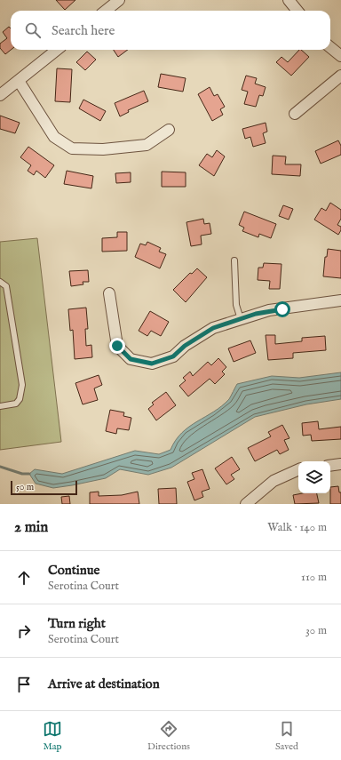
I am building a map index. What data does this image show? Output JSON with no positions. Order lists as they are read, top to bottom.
{
  "scale_bar": "50 m",
  "page": {
    "search": "Search here",
    "scale": "50 m",
    "heading": ["2 min", "Walk · 140 m"],
    "list": [
      ["Continue", "Serotina Court", "110 m"],
      ["Turn right", "Serotina Court", "30 m"],
      "Arrive at destination"
    ],
    "nav": ["Map", "Directions", "Saved"]
  }
}
